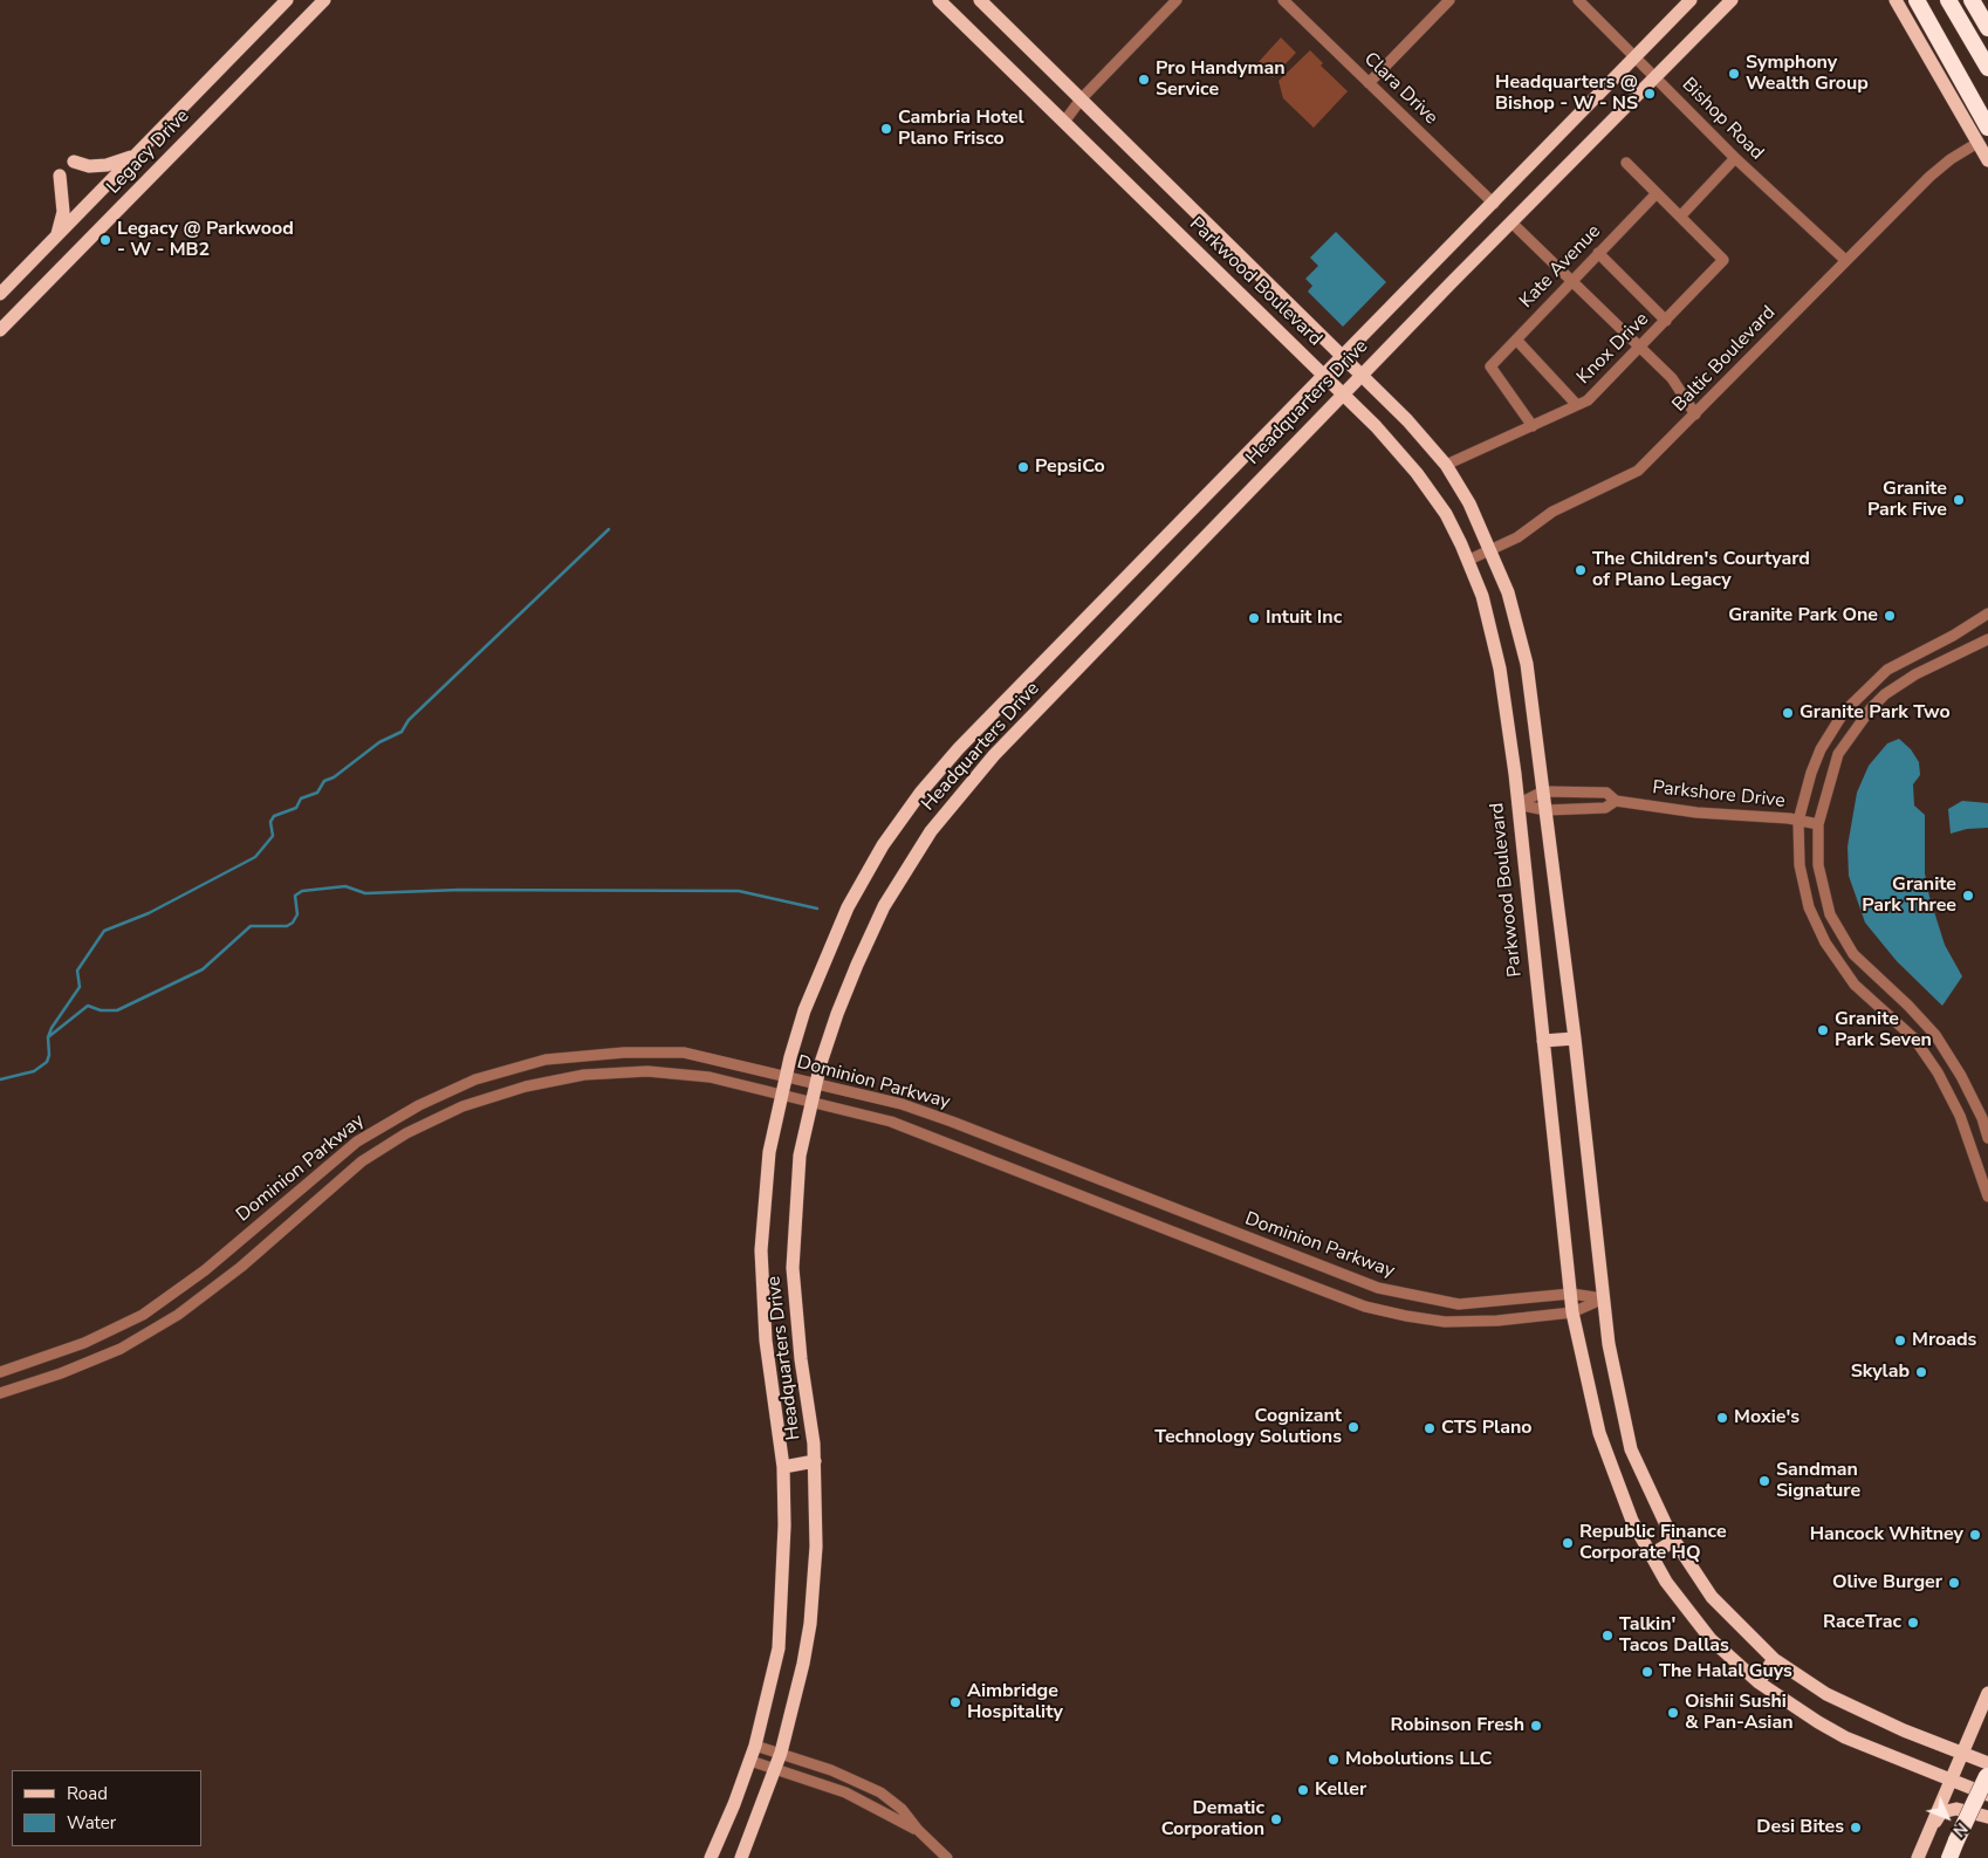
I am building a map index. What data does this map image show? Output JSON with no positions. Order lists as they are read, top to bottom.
{
  "streets": {
    "main road": ["Legacy Drive", "Parkwood Boulevard", "Headquarters Drive"],
    "street": [
      "Clara Drive",
      "Bishop Road",
      "Kate Avenue",
      "Knox Drive",
      "Baltic Boulevard",
      "Parkshore Drive",
      "Dominion Parkway"
    ]
  },
  "crossings": [
    ["Clara Drive", "Headquarters Drive"],
    ["Bishop Road", "Baltic Boulevard"],
    ["Bishop Road", "Headquarters Drive"],
    ["Kate Avenue", "Knox Drive"],
    ["Parkwood Boulevard", "Knox Drive"],
    ["Parkwood Boulevard", "Baltic Boulevard"],
    ["Parkwood Boulevard", "Headquarters Drive"],
    ["Parkwood Boulevard", "Parkshore Drive"],
    ["Parkwood Boulevard", "Dominion Parkway"],
    ["Headquarters Drive", "Dominion Parkway"]
  ],
  "places": [
    "Symphony Wealth Group",
    "Pro Handyman Service",
    "Headquarters @ Bishop - W - NS",
    "Cambria Hotel Plano Frisco",
    "Legacy @ Parkwood - W - MB2",
    "PepsiCo",
    "Granite Park Five",
    "The Children's Courtyard of Plano Legacy",
    "Granite Park One",
    "Intuit Inc",
    "Granite Park Two",
    "Granite Park Three",
    "Granite Park Seven",
    "Mroads",
    "Skylab",
    "Moxie's",
    "Cognizant Technology Solutions",
    "CTS Plano",
    "Sandman Signature",
    "Hancock Whitney",
    "Republic Finance Corporate HQ",
    "Olive Burger",
    "RaceTrac",
    "Talkin' Tacos Dallas",
    "The Halal Guys",
    "Aimbridge Hospitality",
    "Oishii Sushi & Pan-Asian",
    "Robinson Fresh",
    "Mobolutions LLC",
    "Keller",
    "Dematic Corporation",
    "Desi Bites"
  ],
  "legend": ["Road", "Water"],
  "north": "bottom right"
}
